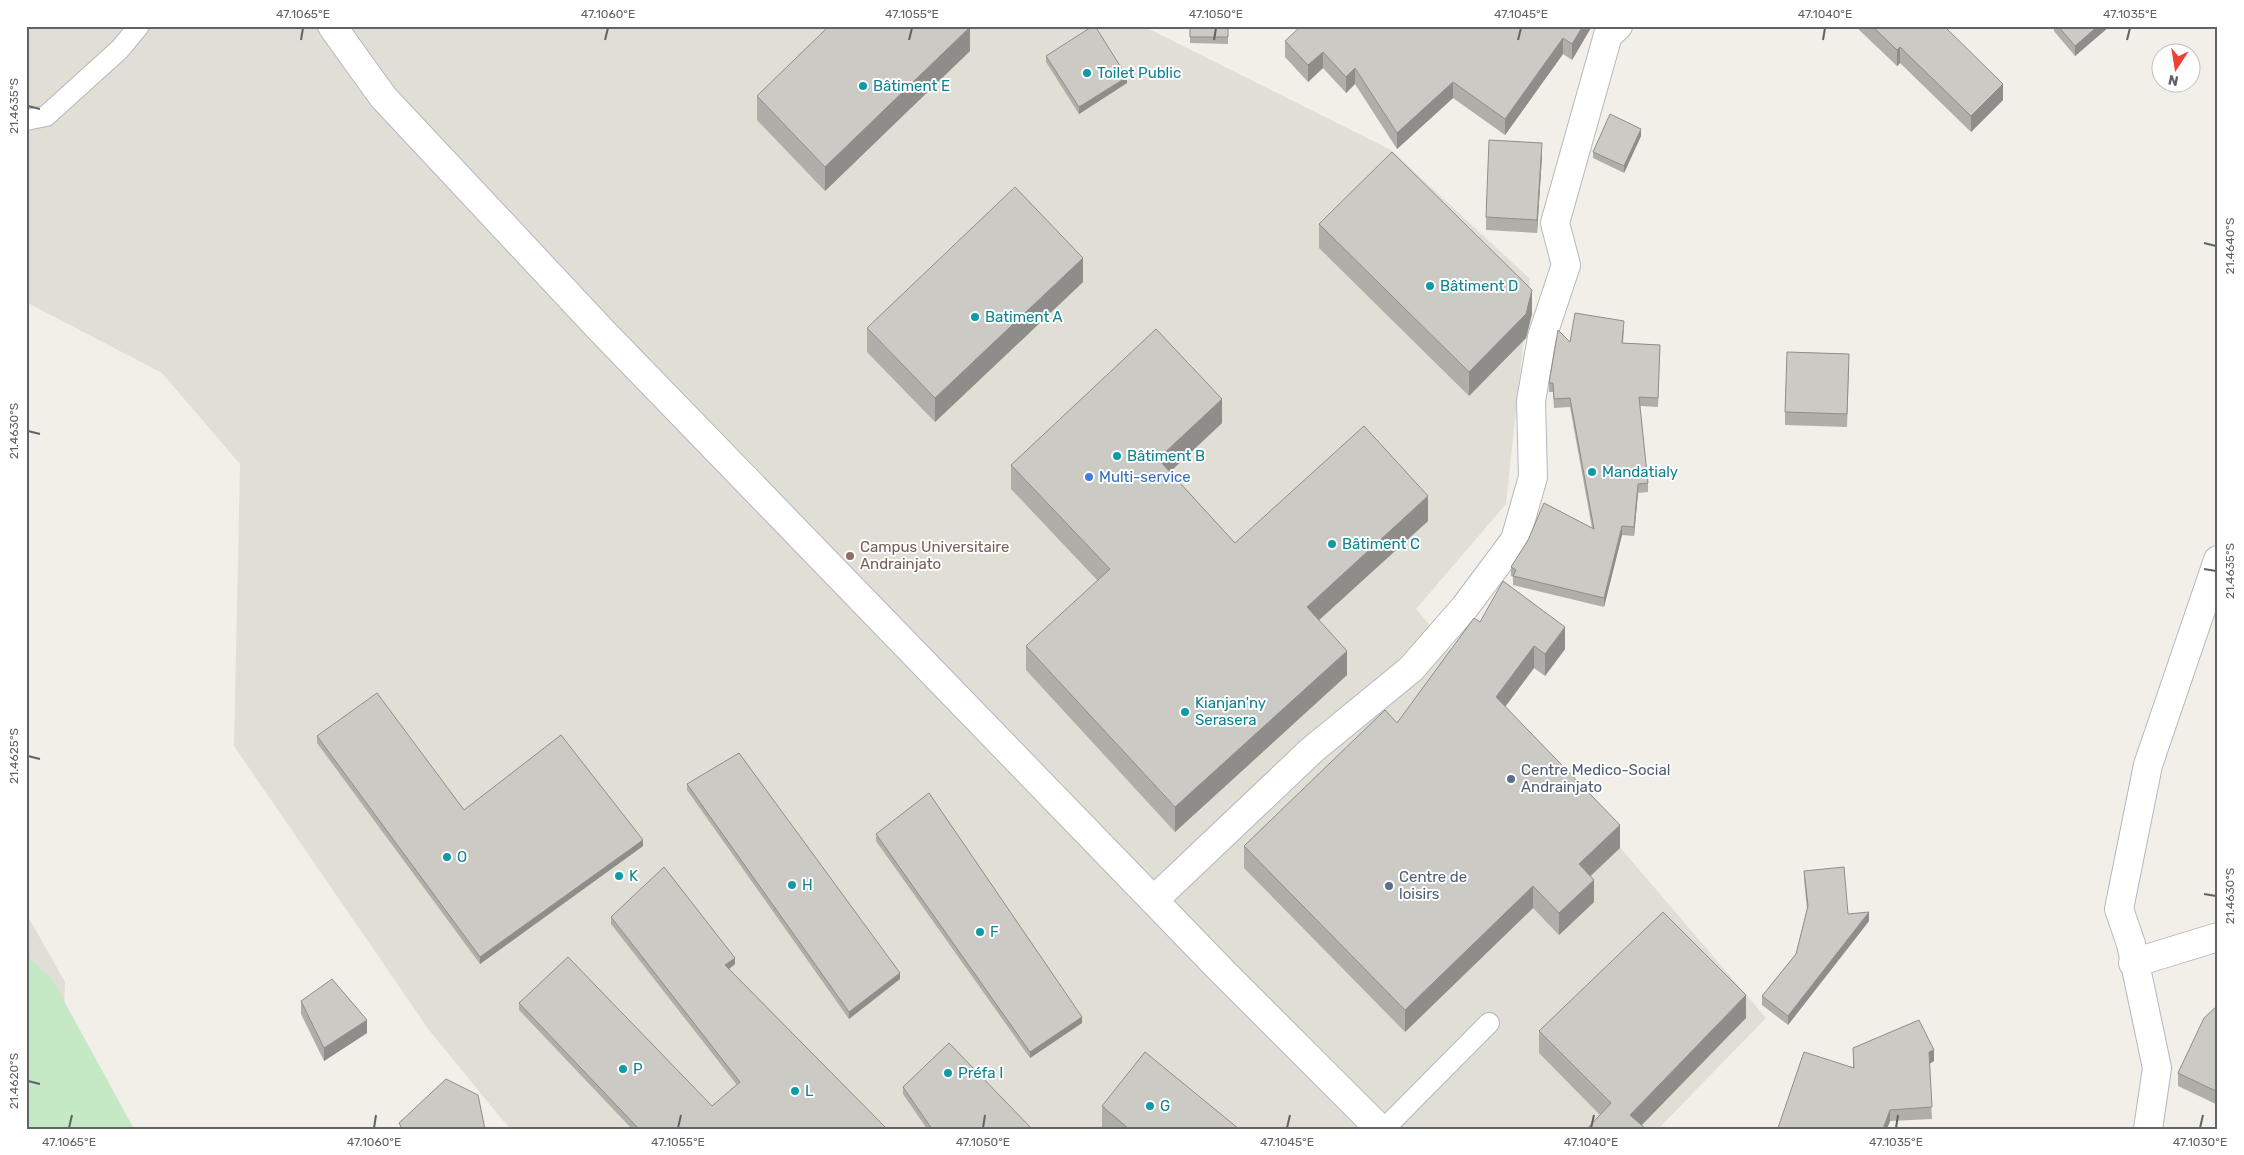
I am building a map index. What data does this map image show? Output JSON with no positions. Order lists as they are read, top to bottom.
{
  "places": [
    "Toilet Public",
    "Bâtiment E",
    "Bâtiment D",
    "Batiment A",
    "Bâtiment B",
    "Mandatialy",
    "Multi-service",
    "Bâtiment C",
    "Campus Universitaire Andrainjato",
    "Kianjan'ny Serasera",
    "Centre Medico-Social Andrainjato",
    "O",
    "K",
    "H",
    "Centre de loisirs",
    "F",
    "P",
    "Préfa I",
    "L",
    "G"
  ],
  "north": "bottom",
  "coordinates": [
    "47.1065°E",
    "47.1060°E",
    "47.1055°E",
    "47.1050°E",
    "47.1045°E",
    "47.1040°E",
    "47.1035°E",
    "21.4635°S",
    "21.4640°S",
    "21.4630°S",
    "21.4625°S",
    "21.4620°S",
    "47.1030°E"
  ]
}
